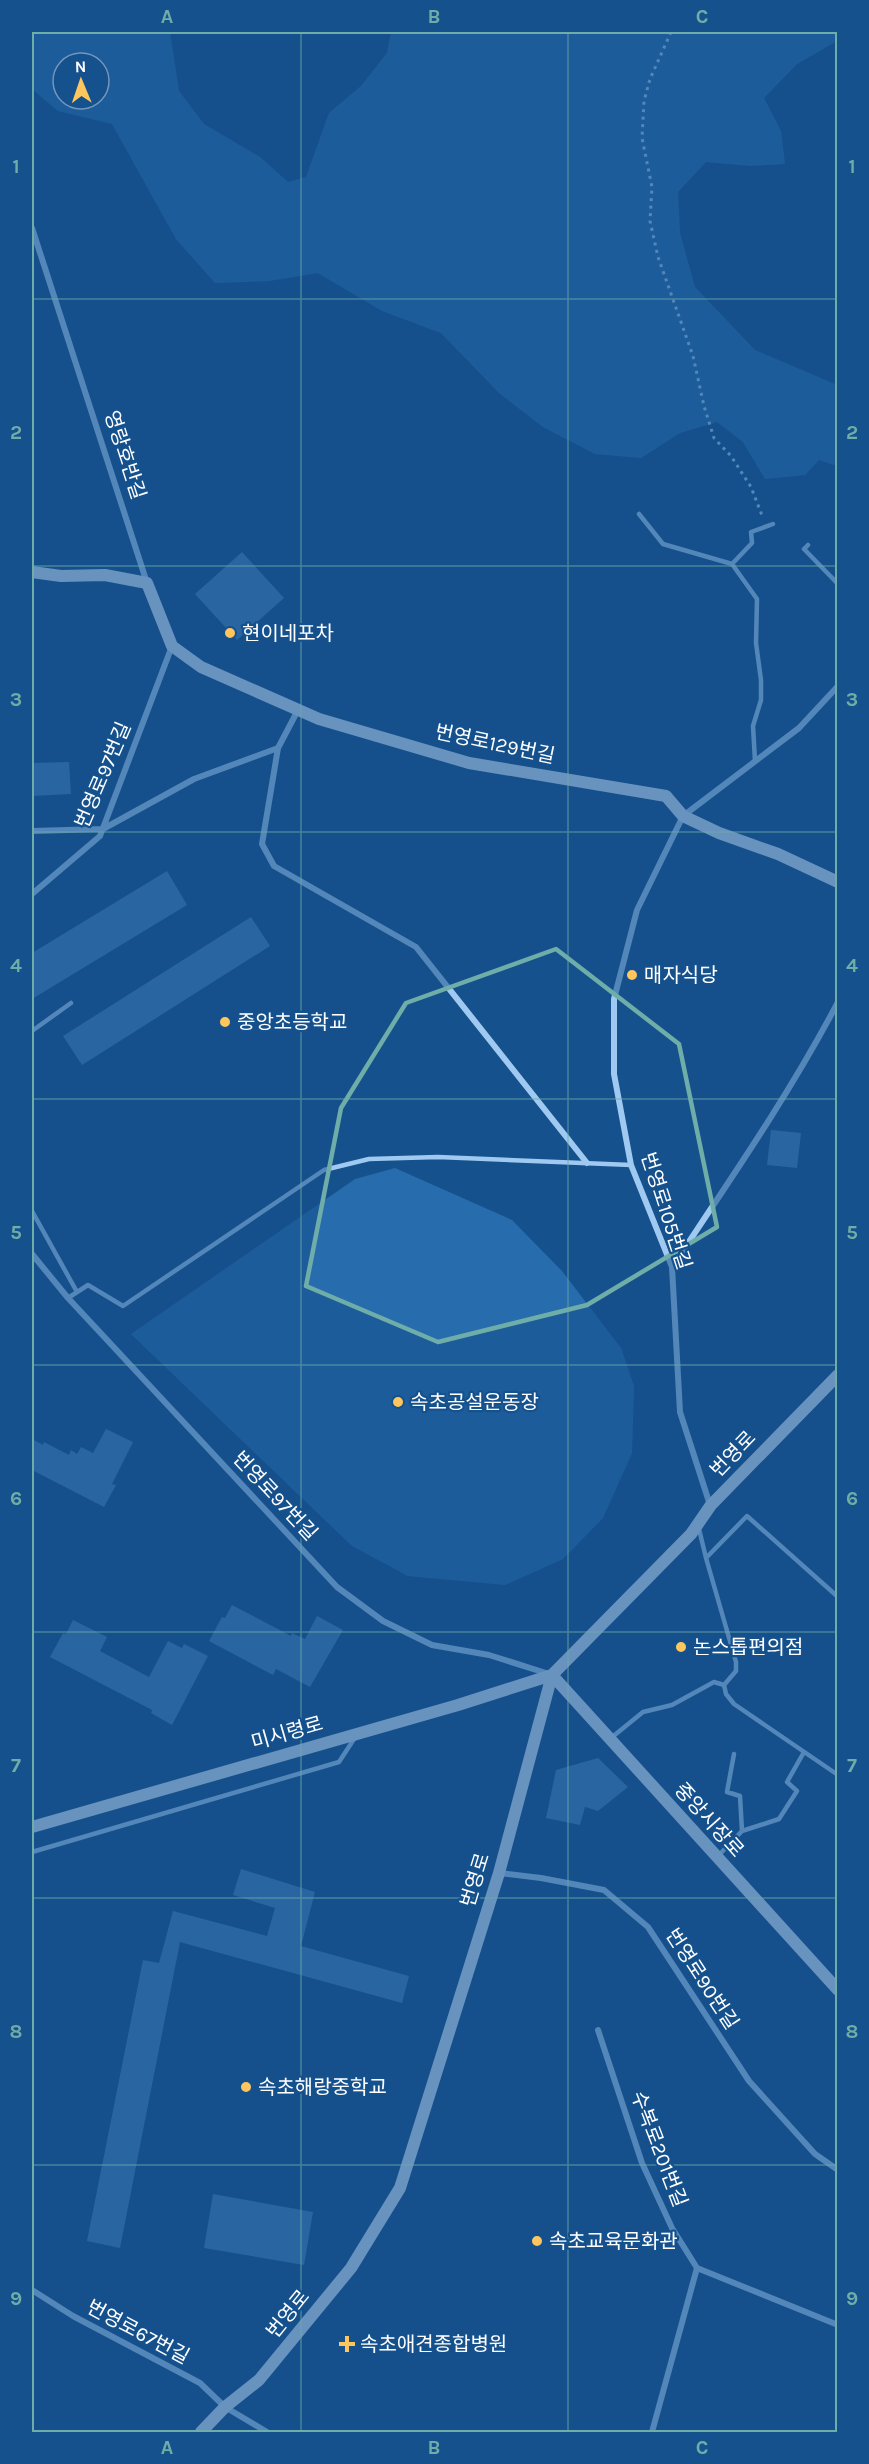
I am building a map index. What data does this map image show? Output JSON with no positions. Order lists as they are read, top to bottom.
{
  "streets": {
    "street": [
      "영랑호반길",
      "번영로129번길",
      "번영로97번길",
      "번영로105번길",
      "번영로",
      "미시령로",
      "중앙시장로",
      "번영로90번길",
      "수복로201번길",
      "번영로67번길"
    ]
  },
  "crossings": [
    ["번영로129번길", "번영로97번길"],
    ["번영로129번길", "번영로105번길"],
    ["번영로97번길", "번영로"],
    ["번영로97번길", "미시령로"],
    ["번영로97번길", "중앙시장로"],
    ["번영로105번길", "번영로"],
    ["번영로", "미시령로"],
    ["번영로", "중앙시장로"],
    ["번영로", "번영로90번길"],
    ["번영로", "번영로67번길"],
    ["미시령로", "중앙시장로"]
  ],
  "places": {
    "other": [
      "현이네포차",
      "매자식당",
      "중앙초등학교",
      "속초공설운동장",
      "논스톱편의점",
      "속초해랑중학교",
      "속초교육문화관"
    ],
    "health": ["속초애견종합병원"]
  },
  "north": "top",
  "grid": {
    "columns": ["A", "B", "C"],
    "rows": [
      "1",
      "2",
      "3",
      "4",
      "5",
      "6",
      "7",
      "8",
      "9"
    ]
  }
}
